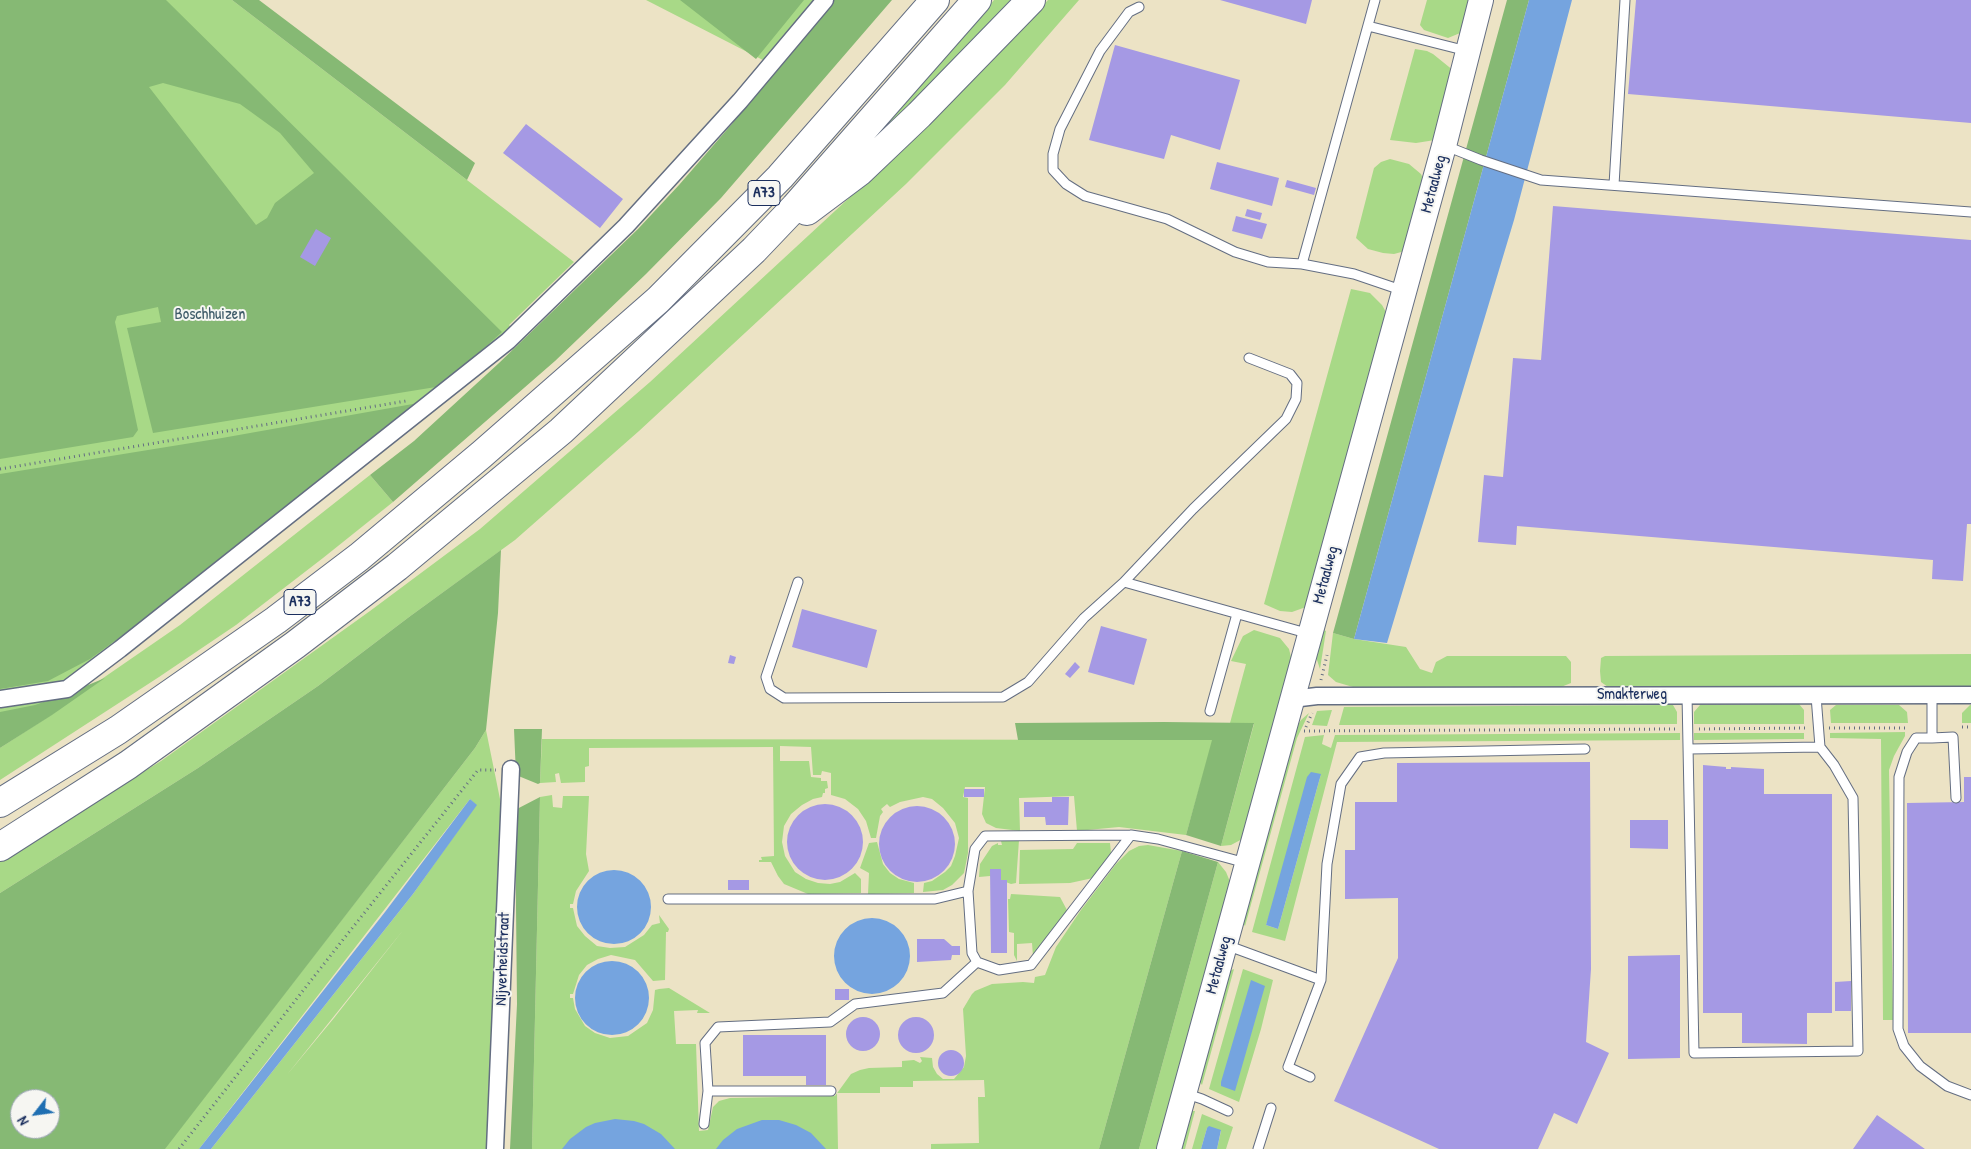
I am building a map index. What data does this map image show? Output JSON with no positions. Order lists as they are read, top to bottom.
{
  "streets": {
    "highway": ["A73"],
    "street": ["Metaalweg", "Smakterweg", "Nijverheidstraat"]
  },
  "crossings": [
    ["Metaalweg", "Smakterweg"]
  ],
  "parks": ["Boschhuizen"],
  "north": "bottom left"
}
